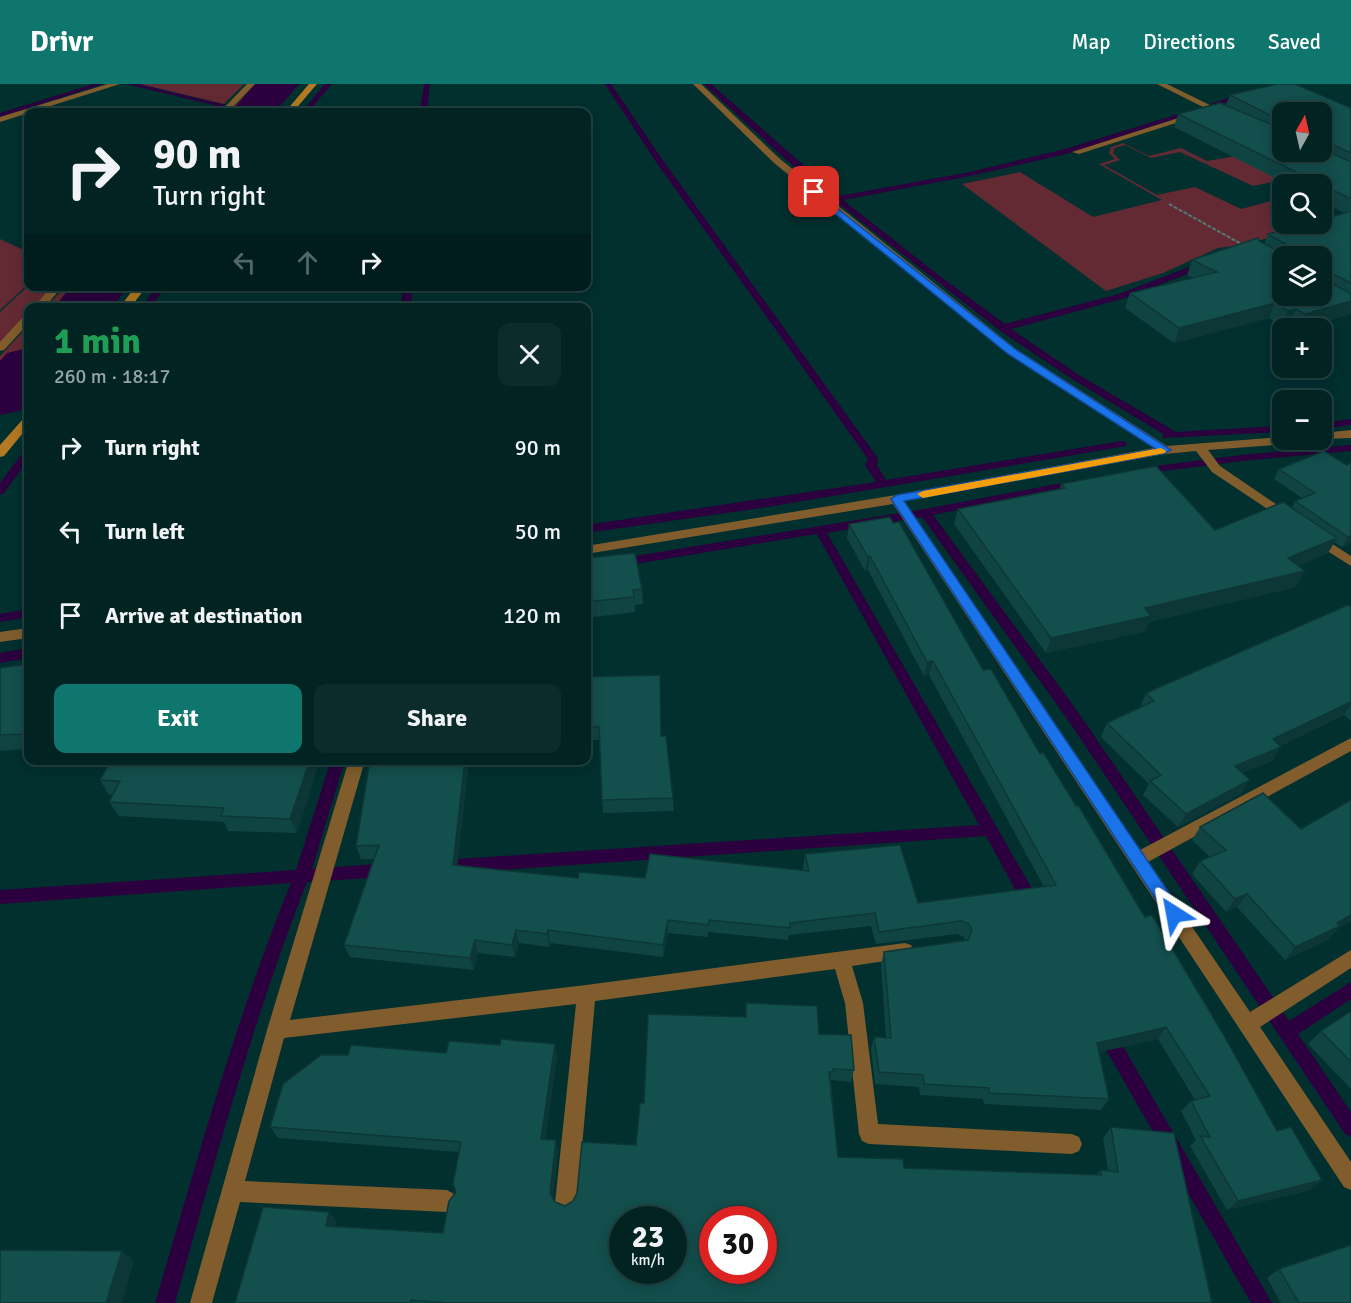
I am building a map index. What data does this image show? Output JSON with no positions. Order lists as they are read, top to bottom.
{
  "north": "top",
  "page": {
    "header": "Drivr",
    "nav": ["Map", "Directions", "Saved"],
    "map_buttons": ["+", "−"],
    "turn": ["90 m", "Turn right"],
    "heading": ["1 min", "260 m · 18:17"],
    "list": [
      {
        "name": "Turn right",
        "value": "90 m"
      },
      {
        "name": "Turn left",
        "value": "50 m"
      },
      {
        "name": "Arrive at destination",
        "value": "120 m"
      }
    ],
    "buttons": ["Exit", "Share"],
    "speed": "23 km/h",
    "limit": "30"
  }
}
